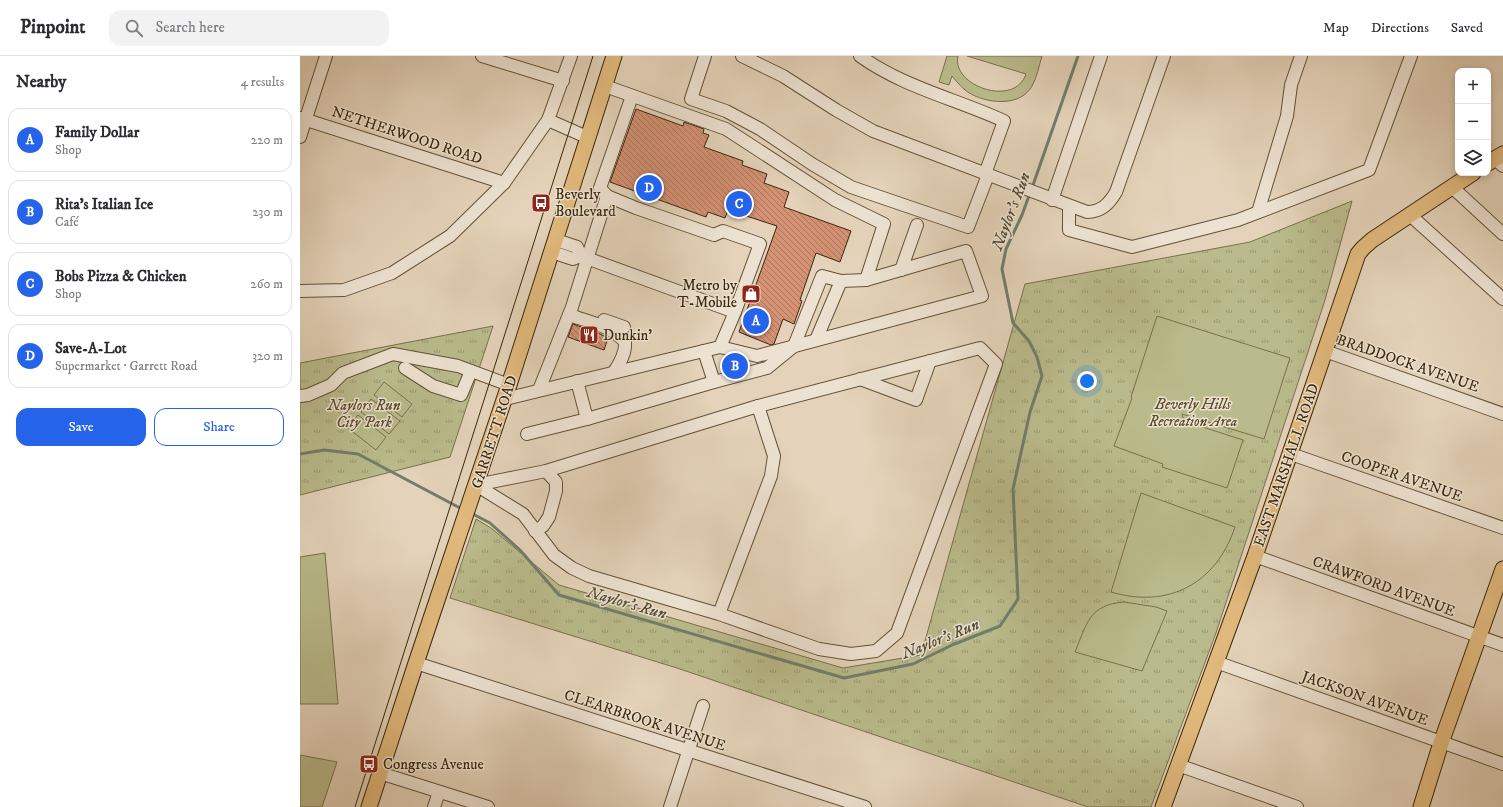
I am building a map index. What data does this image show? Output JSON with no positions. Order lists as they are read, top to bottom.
{
  "streets": {
    "main road": ["GARRETT ROAD", "EAST MARSHALL ROAD"],
    "street": [
      "NETHERWOOD ROAD",
      "BRADDOCK AVENUE",
      "COOPER AVENUE",
      "CRAWFORD AVENUE",
      "JACKSON AVENUE",
      "CLEARBROOK AVENUE"
    ]
  },
  "crossings": [
    ["BRADDOCK AVENUE", "EAST MARSHALL ROAD"],
    ["GARRETT ROAD", "CLEARBROOK AVENUE"],
    ["EAST MARSHALL ROAD", "COOPER AVENUE"],
    ["EAST MARSHALL ROAD", "CRAWFORD AVENUE"],
    ["EAST MARSHALL ROAD", "JACKSON AVENUE"]
  ],
  "water": ["Naylor's Run"],
  "parks": ["Beverly Hills Recreation Area", "Naylors Run City Park"],
  "places": {
    "bus stop": ["Beverly Boulevard", "Congress Avenue"],
    "shop": ["Metro by T-Mobile"],
    "restaurant": ["Dunkin'"]
  },
  "page": {
    "header": "Pinpoint",
    "search": "Search here",
    "nav": ["Map", "Directions", "Saved"],
    "heading": ["Nearby", "4 results"],
    "map_buttons": ["+", "−"],
    "list": [
      {
        "mark": "A",
        "name": "Family Dollar",
        "note": "Shop",
        "value": "220 m"
      },
      {
        "mark": "B",
        "name": "Rita's Italian Ice",
        "note": "Café",
        "value": "230 m"
      },
      {
        "mark": "C",
        "name": "Bobs Pizza & Chicken",
        "note": "Shop",
        "value": "260 m"
      },
      {
        "mark": "D",
        "name": "Save-A-Lot",
        "note": "Supermarket · Garrett Road",
        "value": "320 m"
      }
    ],
    "pins": [
      "D",
      "C",
      "A",
      "B"
    ],
    "buttons": ["Save", "Share"]
  }
}
